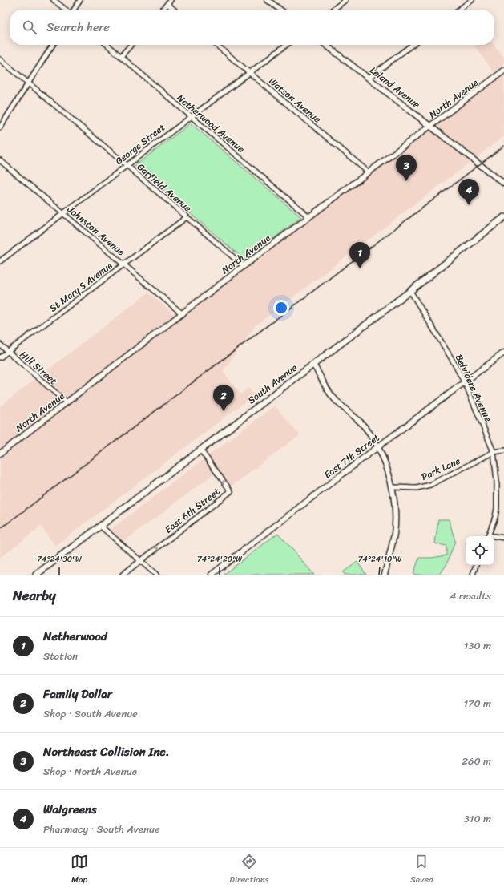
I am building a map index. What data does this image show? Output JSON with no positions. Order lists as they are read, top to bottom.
{
  "streets": {
    "main road": ["South Avenue"],
    "street": [
      "Leland Avenue",
      "North Avenue",
      "Watson Avenue",
      "Netherwood Avenue",
      "George Street",
      "Garfield Avenue",
      "Johnston Avenue",
      "St Mary S Avenue",
      "Hill Street",
      "Belvidere Avenue",
      "East 7th Street",
      "Park Lane",
      "East 6th Street"
    ]
  },
  "crossings": [
    ["Leland Avenue", "North Avenue"],
    ["North Avenue", "Watson Avenue"],
    ["North Avenue", "Netherwood Avenue"],
    ["North Avenue", "Garfield Avenue"],
    ["North Avenue", "Johnston Avenue"],
    ["North Avenue", "Hill Street"],
    ["Watson Avenue", "George Street"],
    ["Netherwood Avenue", "George Street"],
    ["George Street", "Garfield Avenue"],
    ["George Street", "Johnston Avenue"],
    ["Garfield Avenue", "St Mary S Avenue"],
    ["Johnston Avenue", "St Mary S Avenue"],
    ["St Mary S Avenue", "Hill Street"],
    ["South Avenue", "Belvidere Avenue"],
    ["South Avenue", "East 6th Street"],
    ["Belvidere Avenue", "East 7th Street"],
    ["Belvidere Avenue", "Park Lane"]
  ],
  "page": {
    "search": "Search here",
    "pins": [
      "3",
      "4",
      "1",
      "2"
    ],
    "heading": ["Nearby", "4 results"],
    "list": [
      {
        "mark": "1",
        "name": "Netherwood",
        "note": "Station",
        "value": "130 m"
      },
      {
        "mark": "2",
        "name": "Family Dollar",
        "note": "Shop · South Avenue",
        "value": "170 m"
      },
      {
        "mark": "3",
        "name": "Northeast Collision Inc.",
        "note": "Shop · North Avenue",
        "value": "260 m"
      },
      {
        "mark": "4",
        "name": "Walgreens",
        "note": "Pharmacy · South Avenue",
        "value": "310 m"
      }
    ],
    "nav": ["Map", "Directions", "Saved"]
  },
  "coordinates": ["74°24'30\"W", "74°24'20\"W", "74°24'10\"W"]
}
